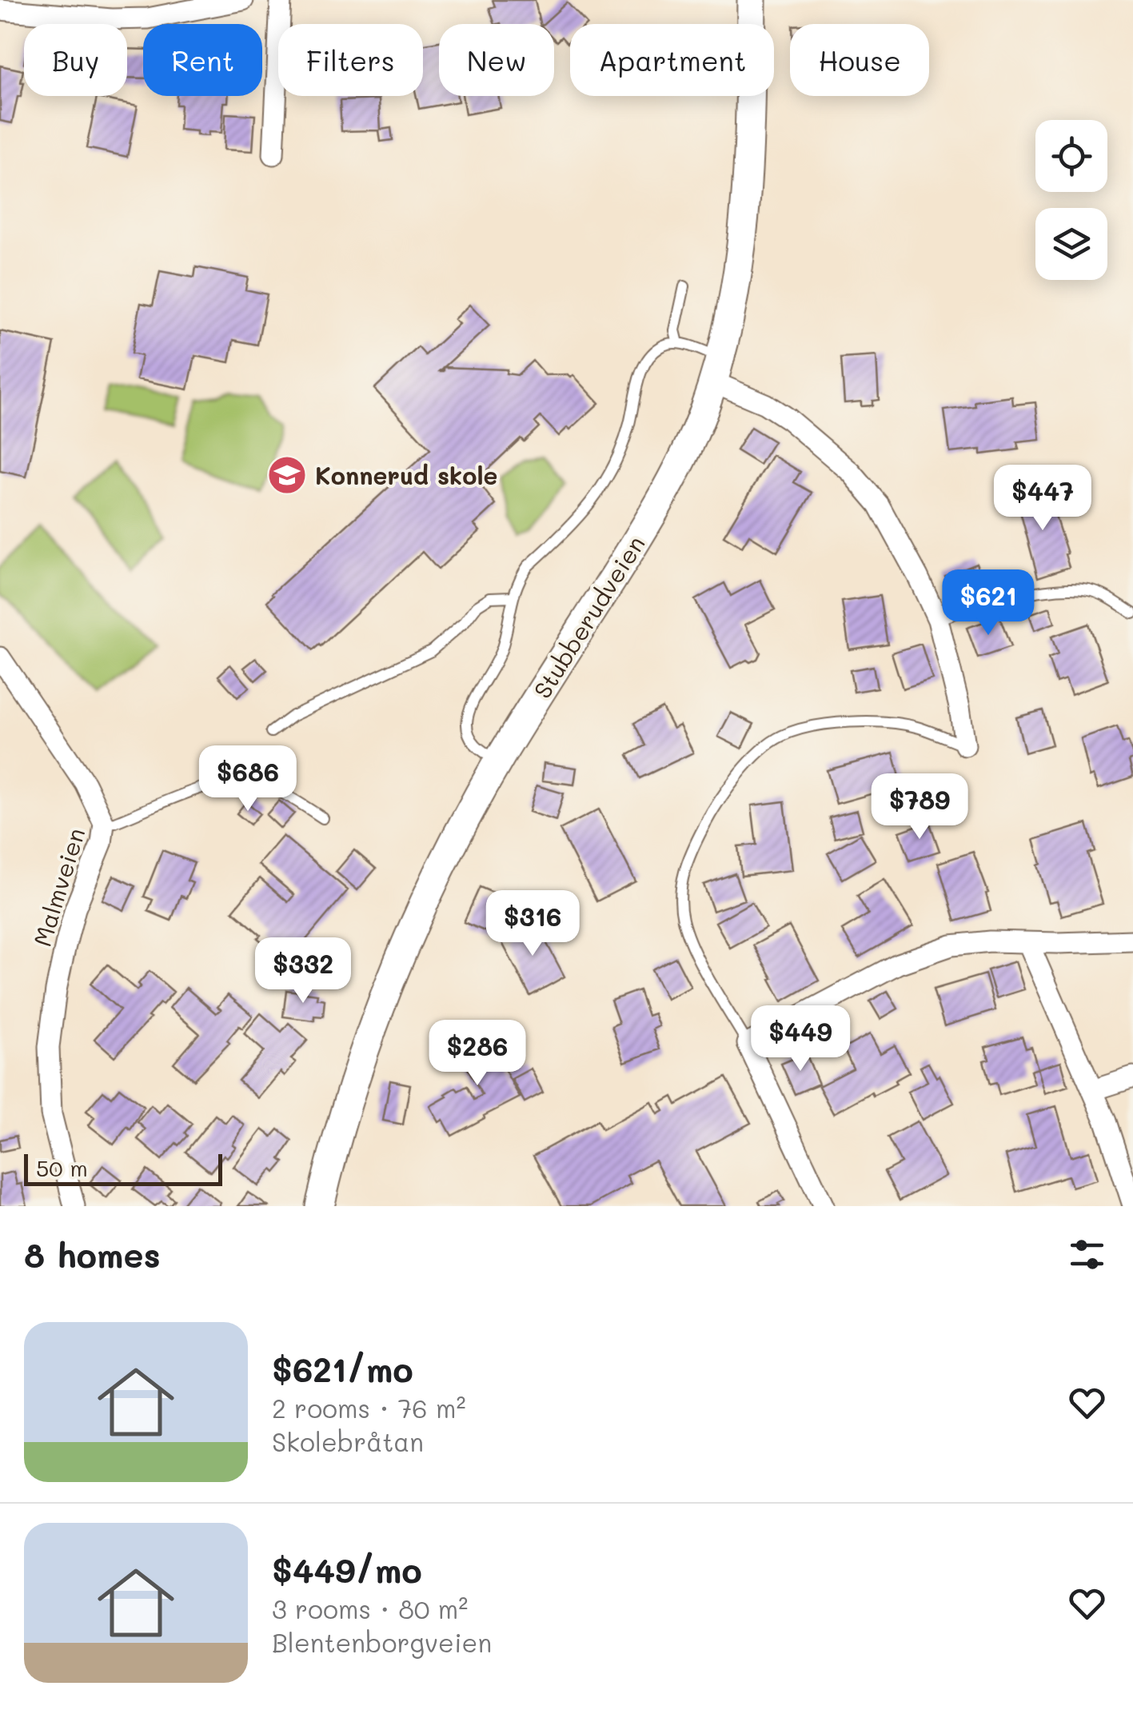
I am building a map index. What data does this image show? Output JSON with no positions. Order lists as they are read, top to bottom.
{
  "streets": {
    "main road": ["Stubberudveien"],
    "street": ["Malmveien"]
  },
  "places": {
    "school or university": ["Konnerud skole"]
  },
  "scale_bar": "50 m",
  "page": {
    "chip": [
      "Buy",
      "Rent",
      "Filters",
      "New",
      "Apartment",
      "House"
    ],
    "price": [
      "$447",
      "$621",
      "$686",
      "$789",
      "$316",
      "$332",
      "$449",
      "$286"
    ],
    "scale": "50 m",
    "heading": "8 homes",
    "list": [
      {
        "name": "$621/mo",
        "note": "2 rooms · 76 m² · Skolebråtan"
      },
      {
        "name": "$449/mo",
        "note": "3 rooms · 80 m² · Blentenborgveien"
      }
    ]
  }
}
